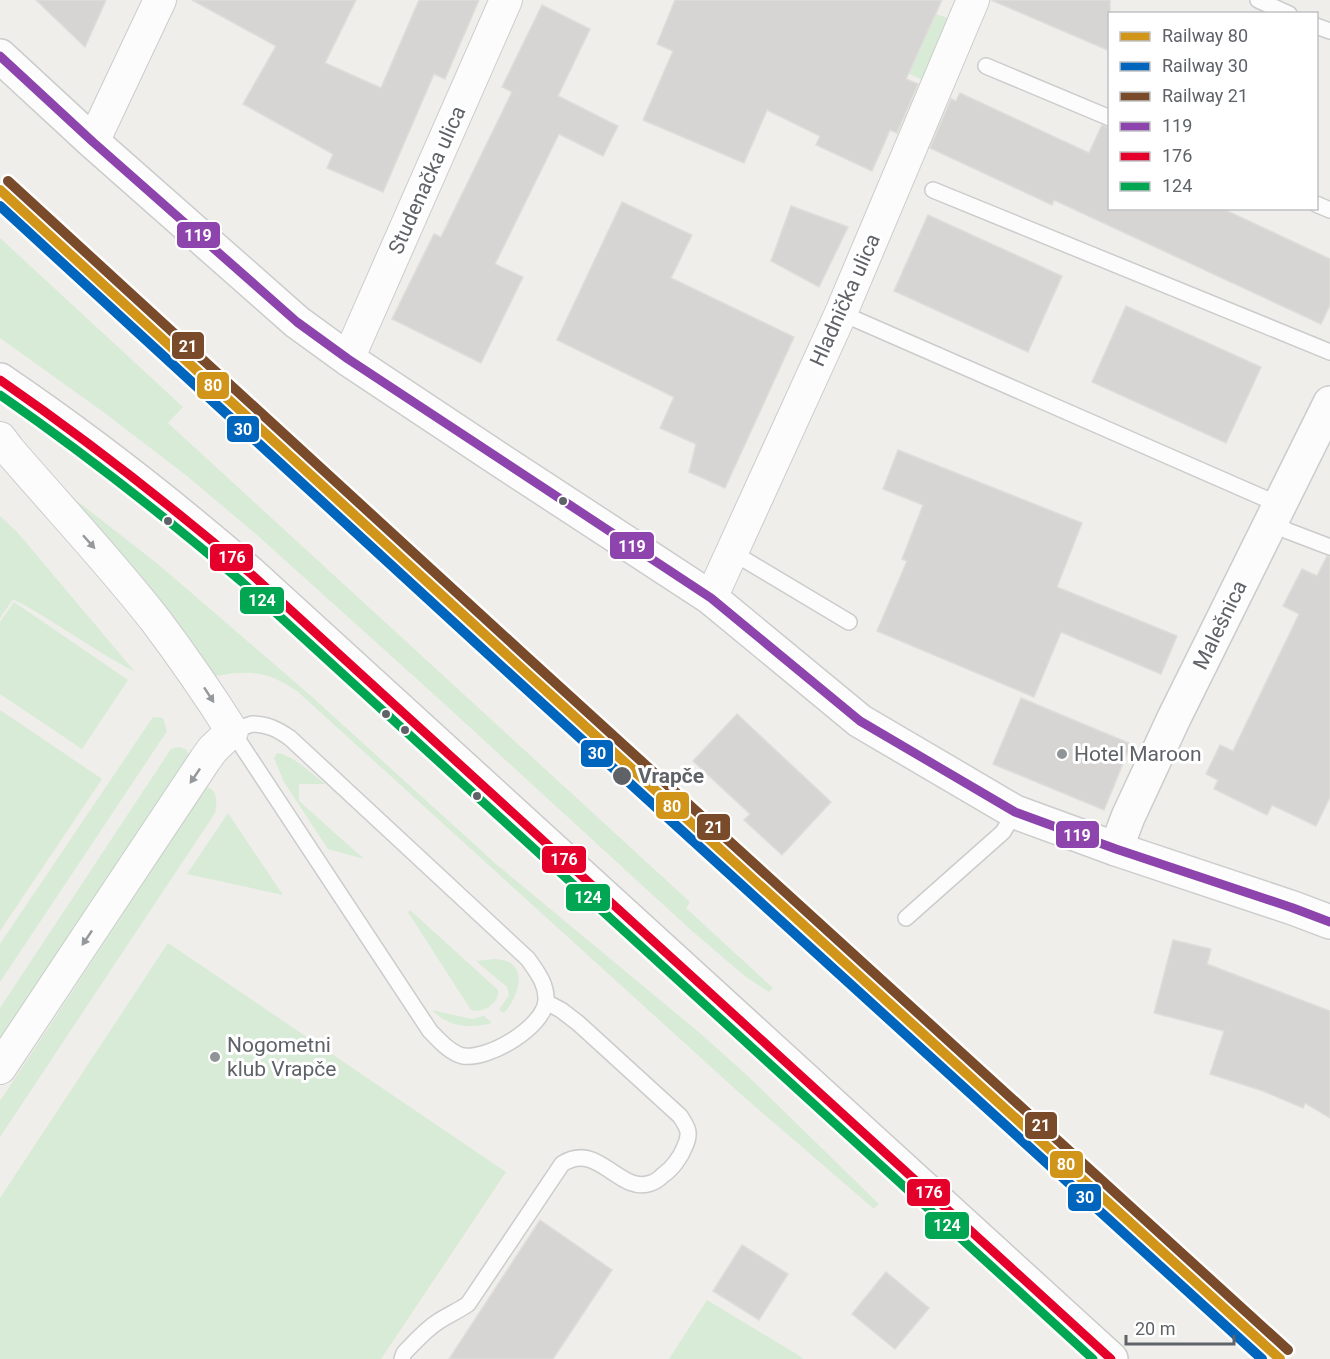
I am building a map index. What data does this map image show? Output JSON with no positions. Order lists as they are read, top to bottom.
{
  "streets": {
    "street": ["Studenačka ulica", "Hladnička ulica", "Malešnica"]
  },
  "places": ["Hotel Maroon", "Vrapče", "Nogometni klub Vrapče"],
  "lines": [
    "transit line 119",
    "rail line 21",
    "rail line 80",
    "rail line 30",
    "transit line 176",
    "transit line 124"
  ],
  "legend": [
    "Railway 80",
    "Railway 30",
    "Railway 21",
    "119",
    "176",
    "124"
  ],
  "scale_bar": "20 m"
}
